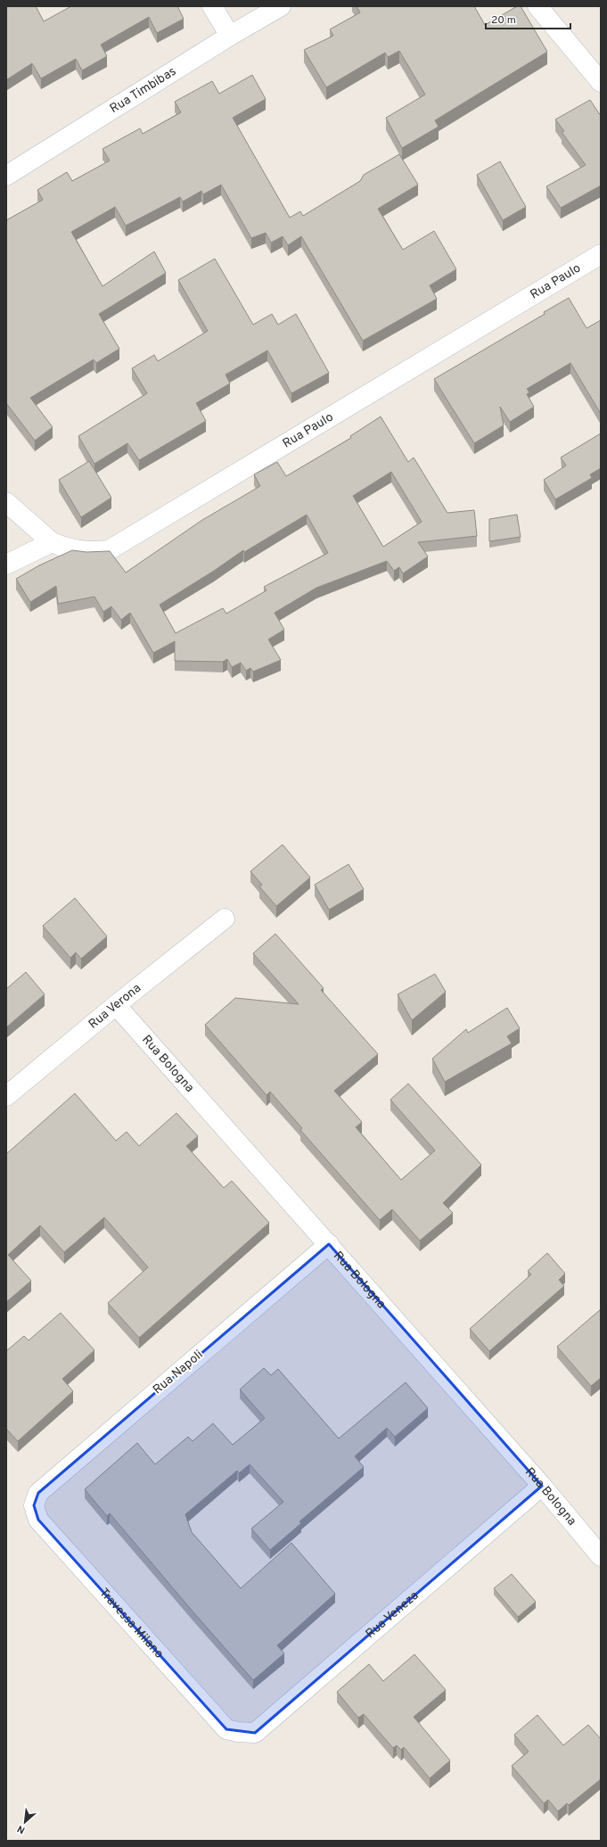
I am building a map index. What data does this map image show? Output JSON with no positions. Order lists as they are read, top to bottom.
{
  "streets": {
    "street": [
      "Rua Timbibas",
      "Rua Paulo",
      "Rua Verona",
      "Rua Bologna",
      "Rua Napoli",
      "Rua Veneza",
      "Travessa Milano"
    ]
  },
  "crossings": [
    ["Rua Verona", "Rua Bologna"],
    ["Rua Bologna", "Rua Napoli"],
    ["Rua Bologna", "Rua Veneza"],
    ["Rua Napoli", "Travessa Milano"],
    ["Rua Veneza", "Travessa Milano"]
  ],
  "scale_bar": "20 m",
  "north": "bottom left"
}
